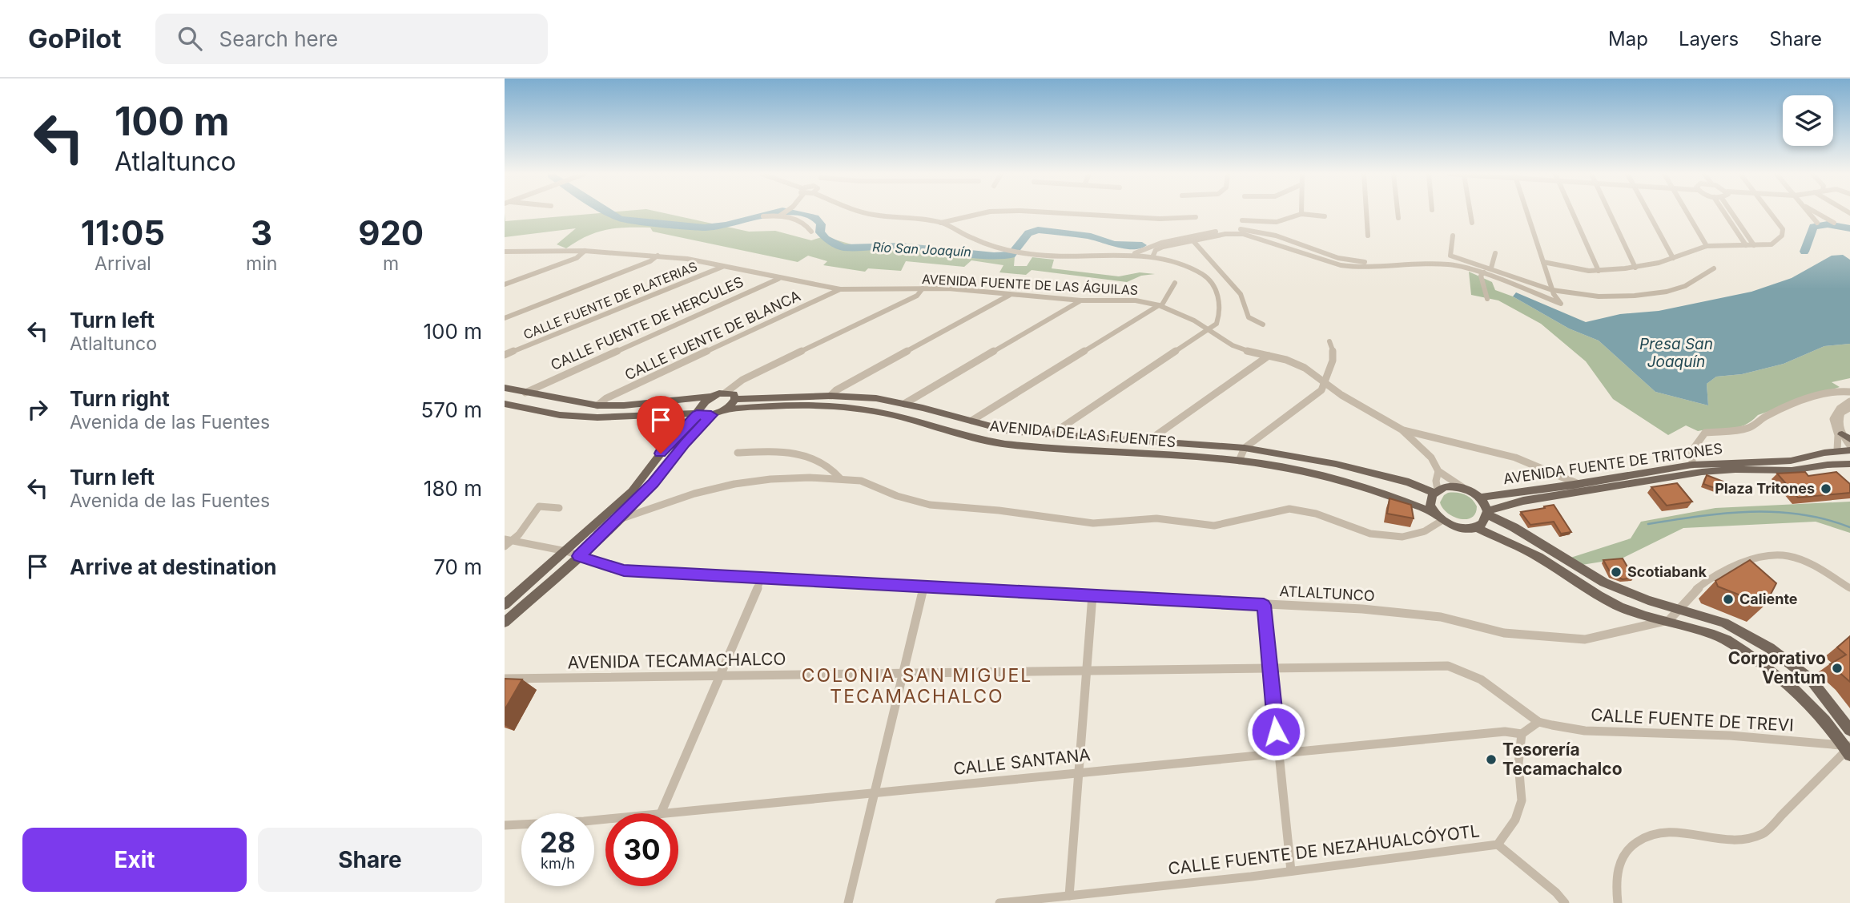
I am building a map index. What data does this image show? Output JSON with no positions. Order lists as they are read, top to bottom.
{
  "streets": {
    "main road": ["AVENIDA DE LAS FUENTES", "AVENIDA FUENTE DE TRITONES"],
    "street": [
      "AVENIDA FUENTE DE LAS ÁGUILAS",
      "CALLE FUENTE DE PLATERIAS",
      "CALLE FUENTE DE HERCULES",
      "CALLE FUENTE DE BLANCA",
      "ATLALTUNCO",
      "AVENIDA TECAMACHALCO",
      "CALLE FUENTE DE TREVI",
      "CALLE SANTANA",
      "CALLE FUENTE DE NEZAHUALCÓYOTL"
    ]
  },
  "crossings": [
    ["AVENIDA FUENTE DE LAS ÁGUILAS", "CALLE FUENTE DE PLATERIAS"],
    ["AVENIDA FUENTE DE LAS ÁGUILAS", "CALLE FUENTE DE HERCULES"],
    ["AVENIDA FUENTE DE LAS ÁGUILAS", "CALLE FUENTE DE BLANCA"],
    ["AVENIDA FUENTE DE LAS ÁGUILAS", "AVENIDA DE LAS FUENTES"],
    ["AVENIDA FUENTE DE LAS ÁGUILAS", "AVENIDA FUENTE DE TRITONES"],
    ["AVENIDA DE LAS FUENTES", "AVENIDA FUENTE DE TRITONES"],
    ["AVENIDA TECAMACHALCO", "CALLE FUENTE DE TREVI"],
    ["CALLE SANTANA", "CALLE FUENTE DE NEZAHUALCÓYOTL"]
  ],
  "districts": ["COLONIA SAN MIGUEL TECAMACHALCO"],
  "water": ["Río San Joaquín", "Presa San Joaquín"],
  "places": [
    "Plaza Tritones",
    "Scotiabank",
    "Caliente",
    "Corporativo Ventum",
    "Tesorería Tecamachalco"
  ],
  "page": {
    "header": "GoPilot",
    "search": "Search here",
    "nav": ["Map", "Layers", "Share"],
    "turn": ["100 m", "Atlaltunco"],
    "eta": [
      "11:05",
      "Arrival",
      "3",
      "min",
      "920",
      "m"
    ],
    "list": [
      {
        "name": "Turn left",
        "note": "Atlaltunco",
        "value": "100 m"
      },
      {
        "name": "Turn right",
        "note": "Avenida de las Fuentes",
        "value": "570 m"
      },
      {
        "name": "Turn left",
        "note": "Avenida de las Fuentes",
        "value": "180 m"
      },
      {
        "name": "Arrive at destination",
        "value": "70 m"
      }
    ],
    "speed": "28 km/h",
    "limit": "30",
    "buttons": ["Exit", "Share"]
  }
}
